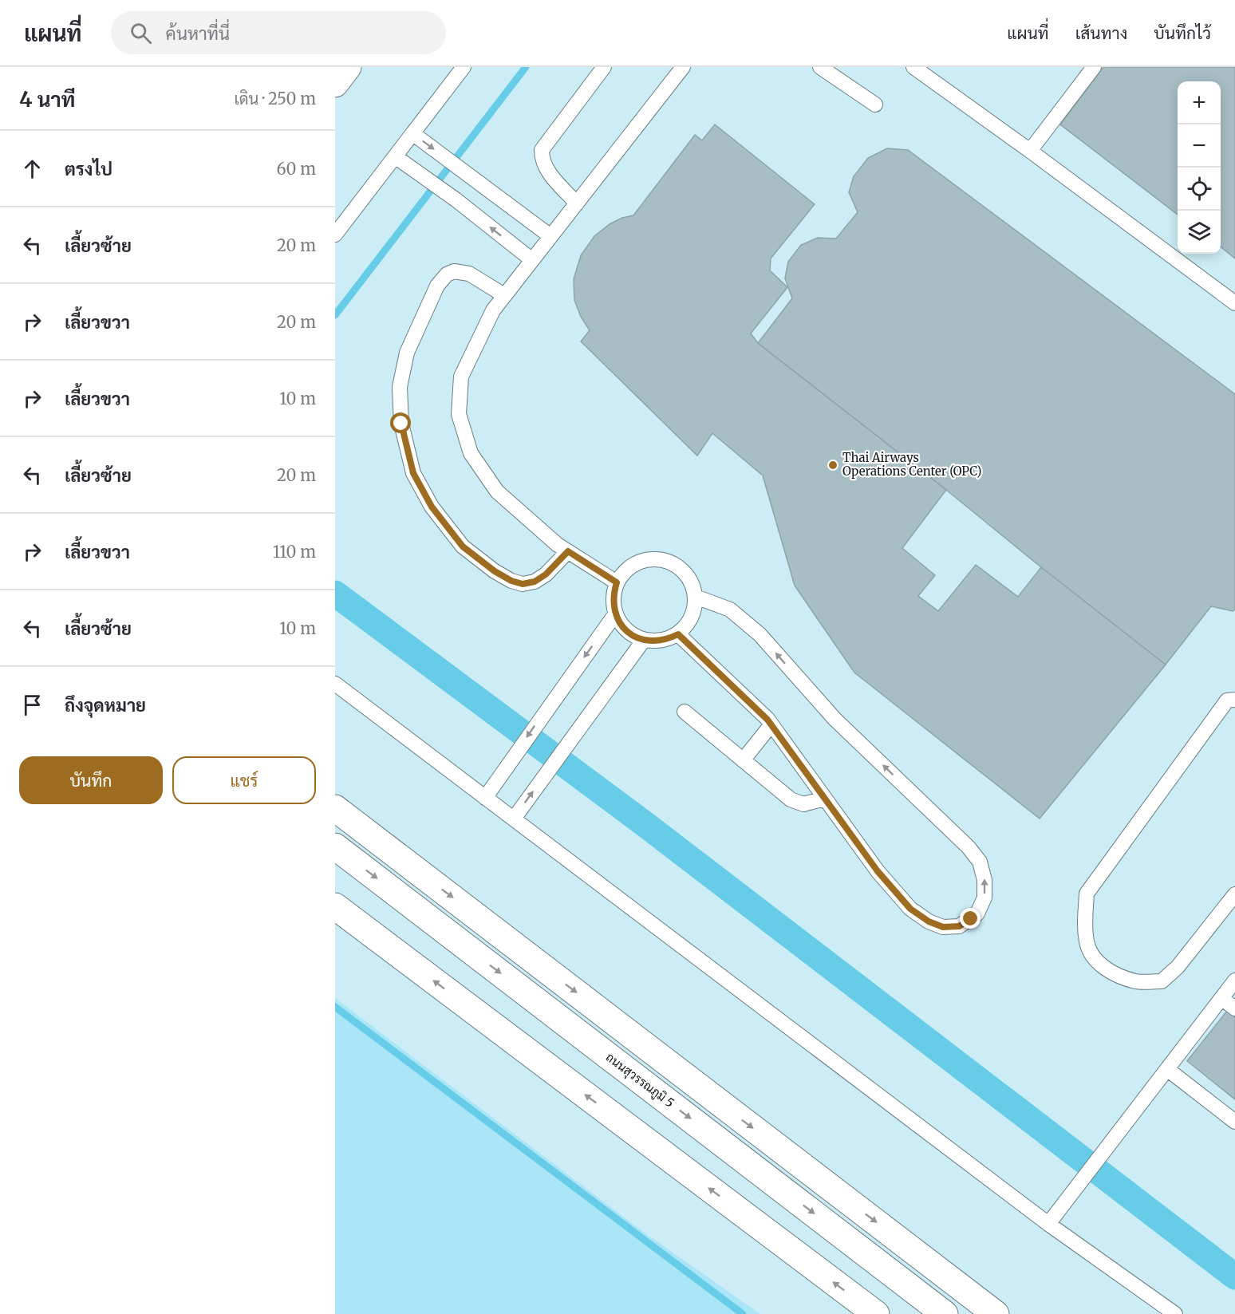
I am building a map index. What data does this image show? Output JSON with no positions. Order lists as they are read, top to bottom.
{
  "streets": {
    "main road": ["ถนนสุวรรณภูมิ 5"]
  },
  "places": ["Thai Airways Operations Center (OPC)"],
  "page": {
    "header": "แผนที่",
    "search": "ค้นหาที่นี่",
    "nav": ["แผนที่", "เส้นทาง", "บันทึกไว้"],
    "heading": ["4 นาที", "เดิน · 250 m"],
    "map_buttons": ["+", "−"],
    "list": [
      ["ตรงไป", "60 m"],
      ["เลี้ยวซ้าย", "20 m"],
      ["เลี้ยวขวา", "20 m"],
      ["เลี้ยวขวา", "10 m"],
      ["เลี้ยวซ้าย", "20 m"],
      ["เลี้ยวขวา", "110 m"],
      ["เลี้ยวซ้าย", "10 m"],
      "ถึงจุดหมาย"
    ],
    "buttons": ["บันทึก", "แชร์"]
  }
}
